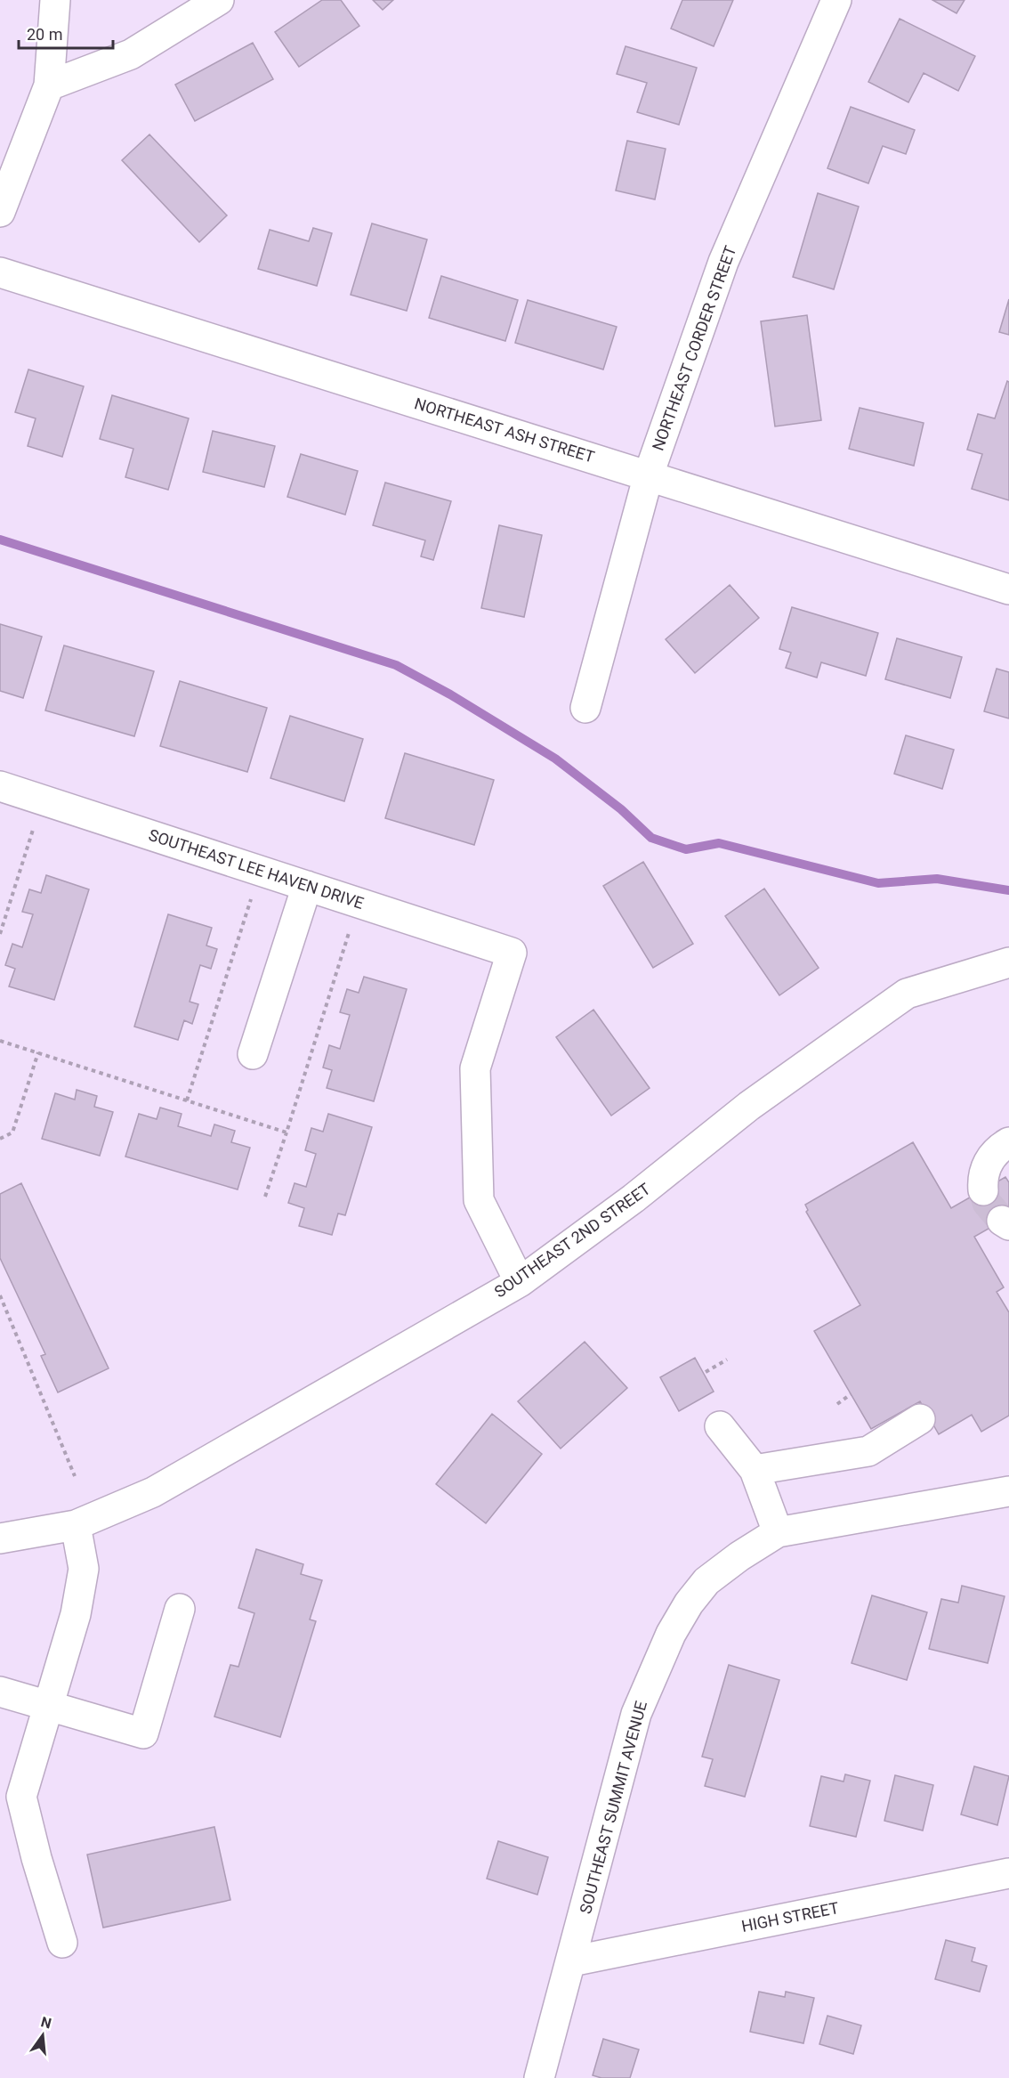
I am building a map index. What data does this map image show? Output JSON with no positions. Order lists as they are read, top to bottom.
{
  "streets": {
    "street": [
      "NORTHEAST CORDER STREET",
      "NORTHEAST ASH STREET",
      "SOUTHEAST LEE HAVEN DRIVE",
      "SOUTHEAST 2ND STREET",
      "SOUTHEAST SUMMIT AVENUE",
      "HIGH STREET"
    ]
  },
  "crossings": [
    ["NORTHEAST CORDER STREET", "NORTHEAST ASH STREET"],
    ["SOUTHEAST LEE HAVEN DRIVE", "SOUTHEAST 2ND STREET"],
    ["SOUTHEAST SUMMIT AVENUE", "HIGH STREET"]
  ],
  "scale_bar": "20 m",
  "north": "top"
}
